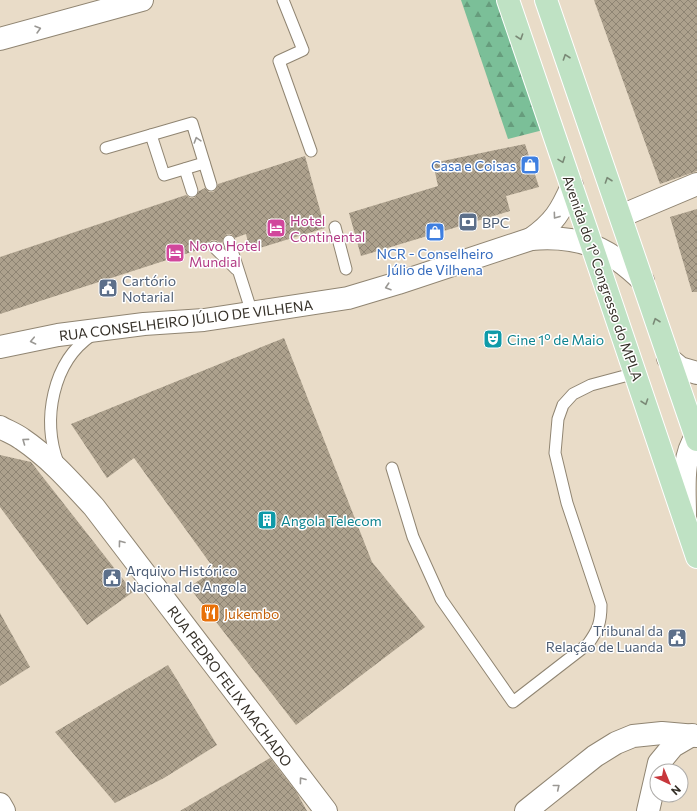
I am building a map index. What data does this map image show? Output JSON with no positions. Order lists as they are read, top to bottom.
{
  "streets": {
    "main road": ["Avenida do 1º Congresso do MPLA"],
    "street": ["RUA CONSELHEIRO JÚLIO DE VILHENA", "RUA PEDRO FELIX MACHADO"]
  },
  "crossings": [
    ["Avenida do 1º Congresso do MPLA", "RUA CONSELHEIRO JÚLIO DE VILHENA"]
  ],
  "one_way": ["RUA CONSELHEIRO JÚLIO DE VILHENA", "RUA PEDRO FELIX MACHADO"],
  "places": {
    "shop": ["Casa e Coisas", "NCR - Conselheiro Júlio de Vilhena"],
    "bank": ["BPC"],
    "hotel": ["Hotel Continental", "Novo Hotel Mundial"],
    "public building": ["Cartório Notarial", "Arquivo Histórico Nacional de Angola", "Tribunal da Relação de Luanda"],
    "theatre": ["Cine 1º de Maio"],
    "building": ["Angola Telecom"],
    "restaurant": ["Jukembo"]
  },
  "north": "bottom right"
}
